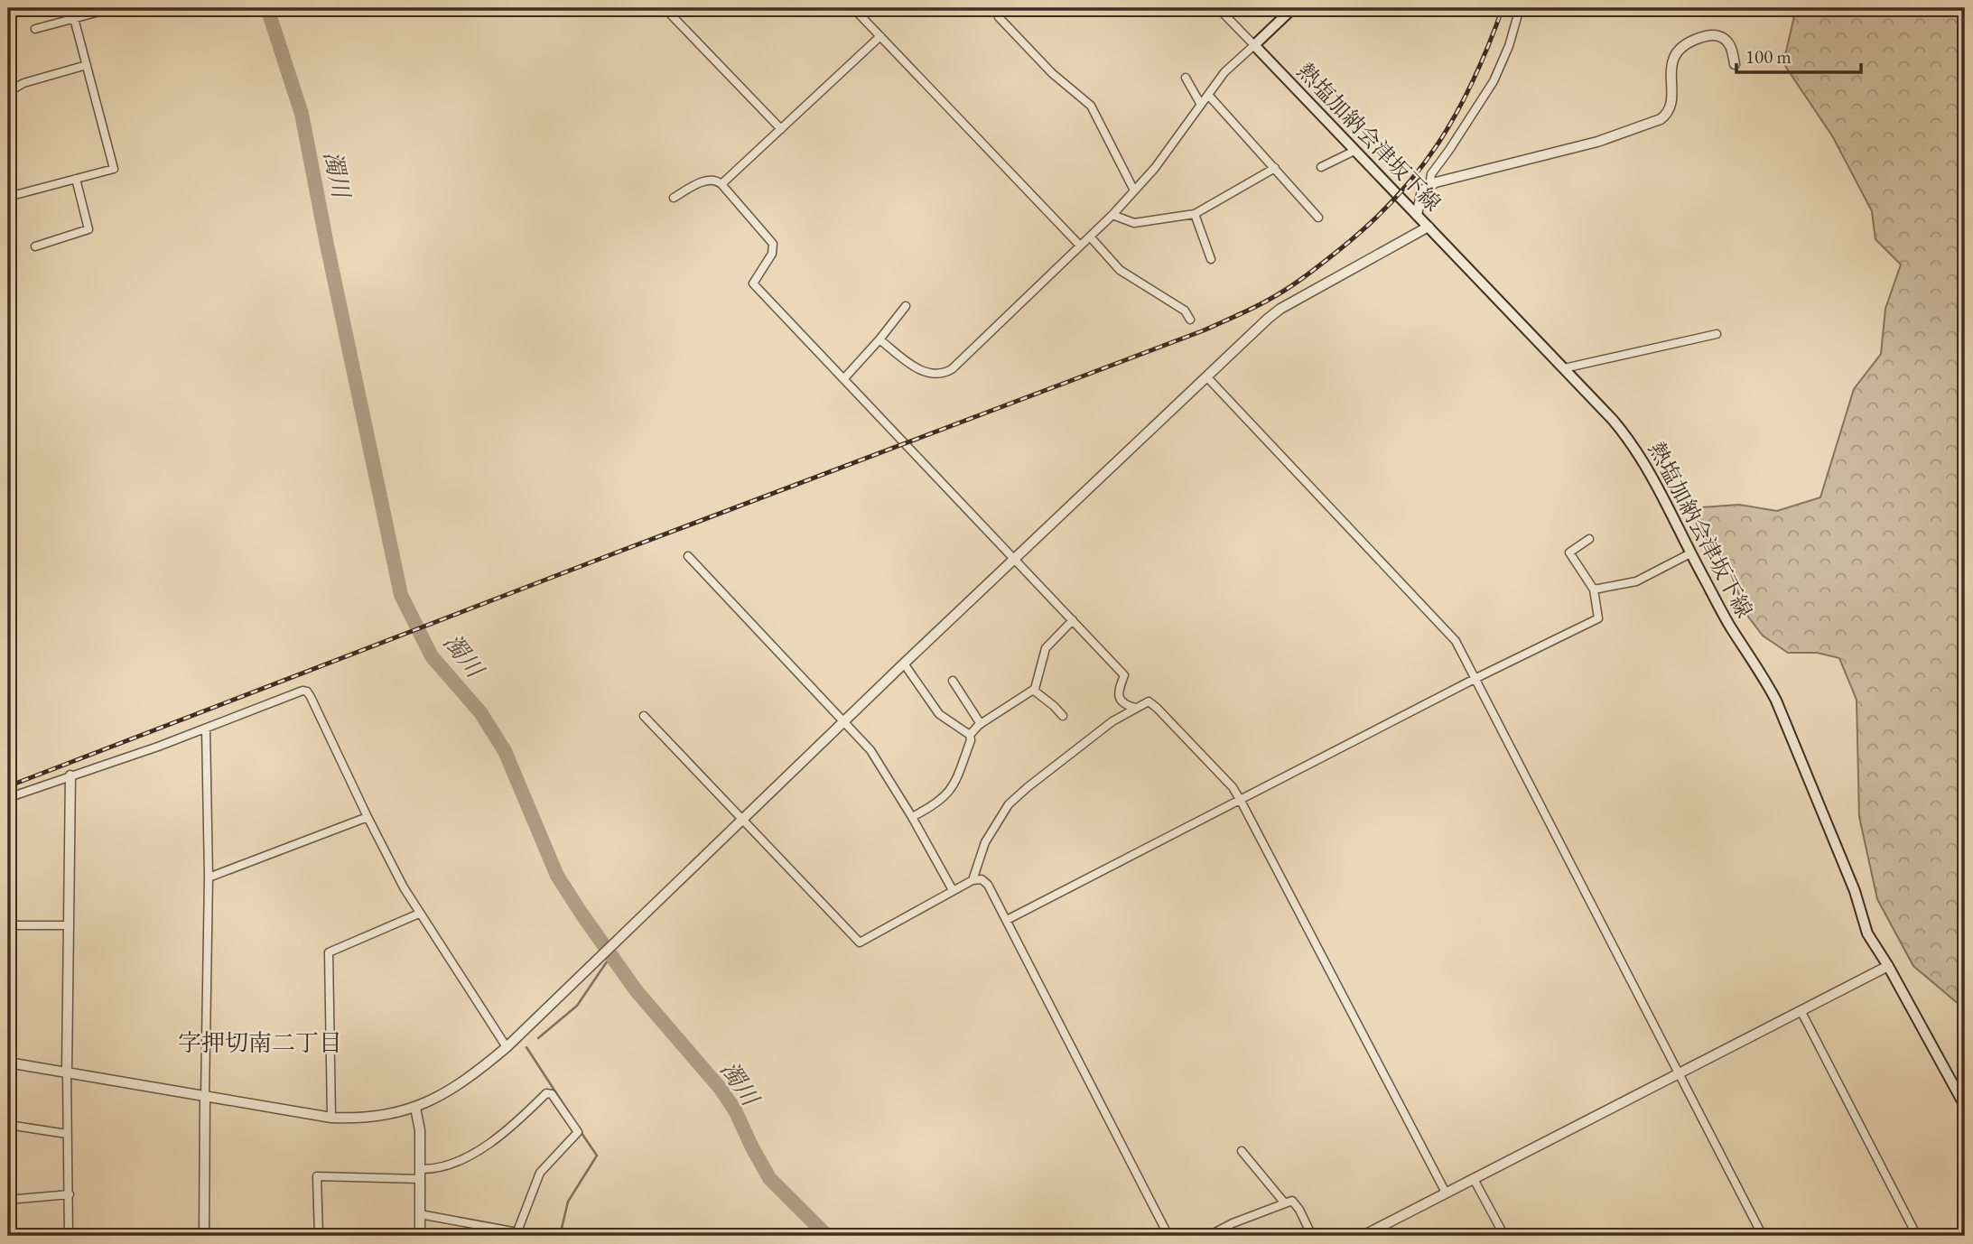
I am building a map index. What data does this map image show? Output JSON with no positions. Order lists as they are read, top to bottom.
{
  "streets": {
    "main road": ["熱塩加納会津坂下線"]
  },
  "districts": ["字押切南二丁目"],
  "water": ["濁川"],
  "scale_bar": "100 m"
}
